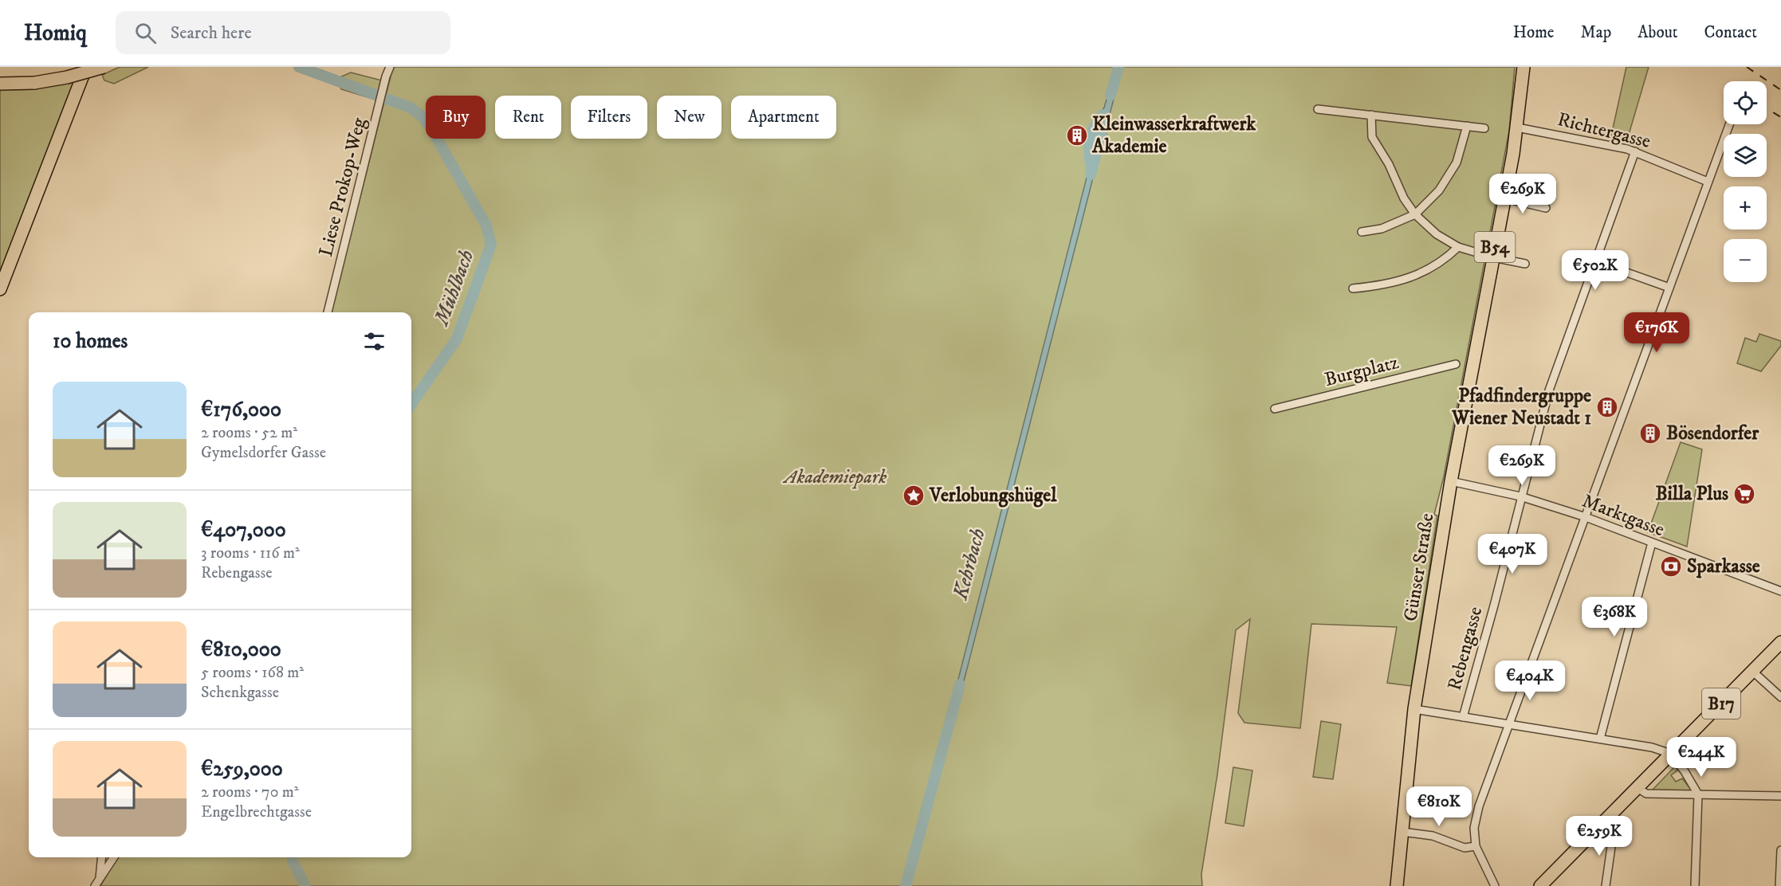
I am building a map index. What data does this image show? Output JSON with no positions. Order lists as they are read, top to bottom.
{
  "streets": {
    "main road": ["B54", "Günser Straße", "B17"],
    "street": [
      "Richtergasse",
      "Liese Prokop-Weg",
      "Burgplatz",
      "Marktgasse",
      "Rebengasse"
    ]
  },
  "crossings": [
    ["Richtergasse", "B54"],
    ["Richtergasse", "Günser Straße"],
    ["Richtergasse", "Rebengasse"],
    ["B54", "Günser Straße"],
    ["Marktgasse", "Günser Straße"],
    ["Marktgasse", "Rebengasse"]
  ],
  "water": ["Mühlbach", "Kehrbach"],
  "parks": ["Akademiepark"],
  "places": {
    "building": ["Kleinwasserkraftwerk Akademie", "Pfadfindergruppe Wiener Neustadt 1", "Bösendorfer"],
    "supermarket": ["Billa Plus"],
    "place": ["Verlobungshügel"],
    "bank": ["Sparkasse"]
  },
  "page": {
    "header": "Homiq",
    "search": "Search here",
    "nav": [
      "Home",
      "Map",
      "About",
      "Contact"
    ],
    "map_buttons": ["+", "−"],
    "chip": [
      "Buy",
      "Rent",
      "Filters",
      "New",
      "Apartment"
    ],
    "price": [
      "€269K",
      "€502K",
      "€176K",
      "€269K",
      "€407K",
      "€368K",
      "€404K",
      "€244K",
      "€810K",
      "€259K"
    ],
    "heading": "10 homes",
    "list": [
      {
        "name": "€176,000",
        "note": "2 rooms · 52 m² · Gymelsdorfer Gasse"
      },
      {
        "name": "€407,000",
        "note": "3 rooms · 116 m² · Rebengasse"
      },
      {
        "name": "€810,000",
        "note": "5 rooms · 168 m² · Schenkgasse"
      },
      {
        "name": "€259,000",
        "note": "2 rooms · 70 m² · Engelbrechtgasse"
      }
    ]
  }
}
